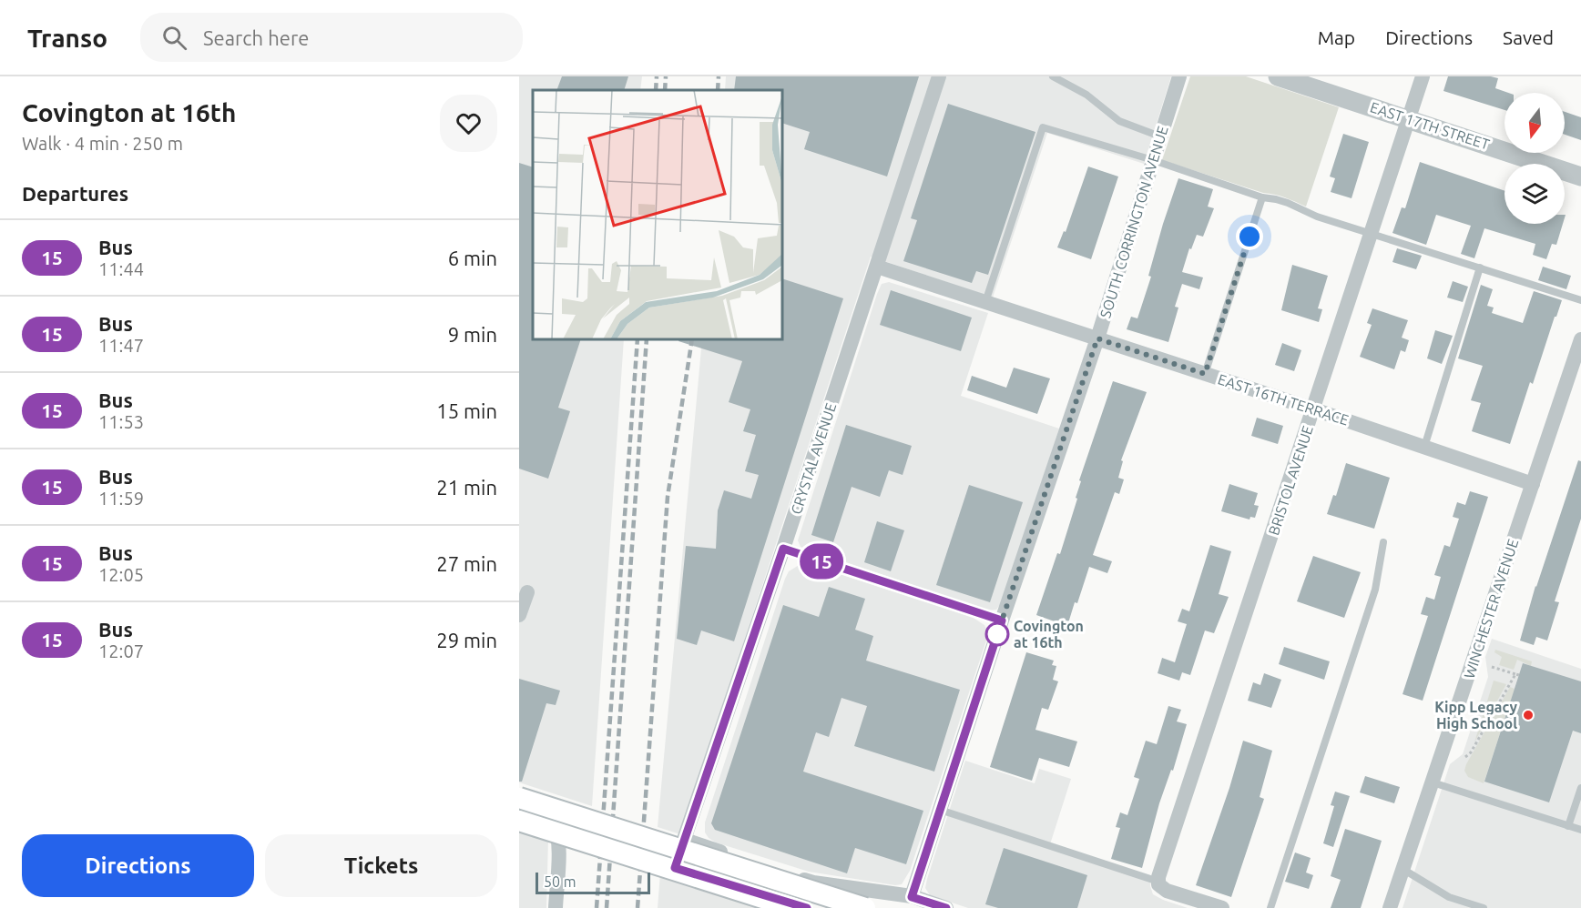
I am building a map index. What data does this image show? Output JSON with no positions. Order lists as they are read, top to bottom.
{
  "streets": {
    "street": [
      "EAST 17TH STREET",
      "SOUTH CORRINGTON AVENUE",
      "EAST 16TH TERRACE",
      "CRYSTAL AVENUE",
      "BRISTOL AVENUE",
      "WINCHESTER AVENUE"
    ]
  },
  "crossings": [
    ["EAST 17TH STREET", "BRISTOL AVENUE"],
    ["SOUTH CORRINGTON AVENUE", "EAST 16TH TERRACE"],
    ["EAST 16TH TERRACE", "CRYSTAL AVENUE"],
    ["EAST 16TH TERRACE", "BRISTOL AVENUE"],
    ["EAST 16TH TERRACE", "WINCHESTER AVENUE"]
  ],
  "places": ["Covington at 16th", "Kipp Legacy High School"],
  "lines": ["bus line 15"],
  "scale_bar": "50 m",
  "north": "bottom",
  "page": {
    "header": "Transo",
    "search": "Search here",
    "nav": ["Map", "Directions", "Saved"],
    "heading": [
      ["Covington at 16th", "Walk · 4 min · 250 m"],
      "Departures"
    ],
    "on_map": "15",
    "list": [
      {
        "mark": "15",
        "name": "Bus",
        "note": "11:44",
        "value": "6 min"
      },
      {
        "mark": "15",
        "name": "Bus",
        "note": "11:47",
        "value": "9 min"
      },
      {
        "mark": "15",
        "name": "Bus",
        "note": "11:53",
        "value": "15 min"
      },
      {
        "mark": "15",
        "name": "Bus",
        "note": "11:59",
        "value": "21 min"
      },
      {
        "mark": "15",
        "name": "Bus",
        "note": "12:05",
        "value": "27 min"
      },
      {
        "mark": "15",
        "name": "Bus",
        "note": "12:07",
        "value": "29 min"
      }
    ],
    "buttons": ["Directions", "Tickets"],
    "scale": "50 m"
  }
}
